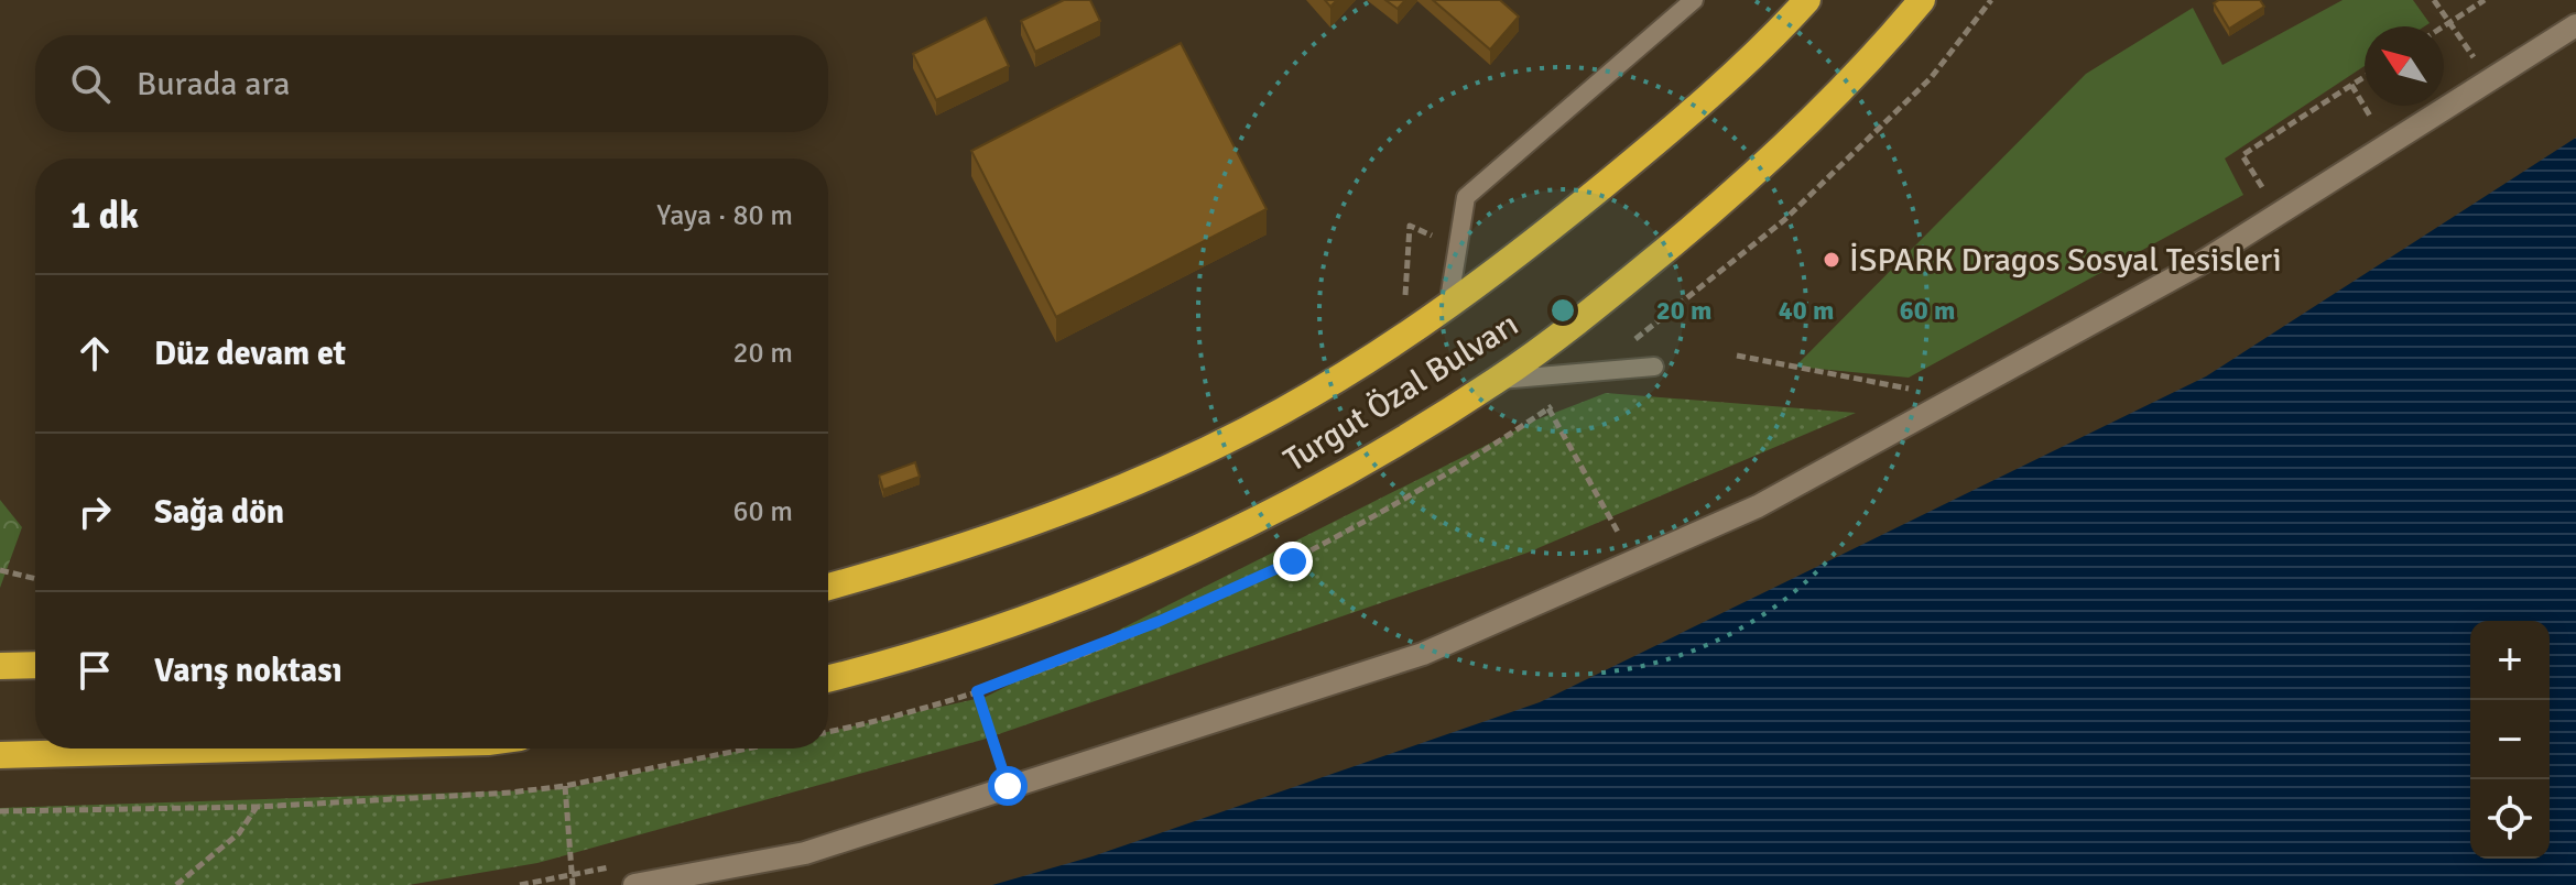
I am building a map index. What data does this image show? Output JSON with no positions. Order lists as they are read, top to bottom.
{
  "streets": {
    "highway": ["Turgut Özal Bulvarı"]
  },
  "places": ["İSPARK Dragos Sosyal Tesisleri"],
  "north": "top left",
  "page": {
    "search": "Burada ara",
    "heading": ["1 dk", "Yaya · 80 m"],
    "list": [
      ["Düz devam et", "20 m"],
      ["Sağa dön", "60 m"],
      "Varış noktası"
    ],
    "map_buttons": ["+", "−"]
  },
  "rings": ["20 m", "40 m", "60 m"]
}
